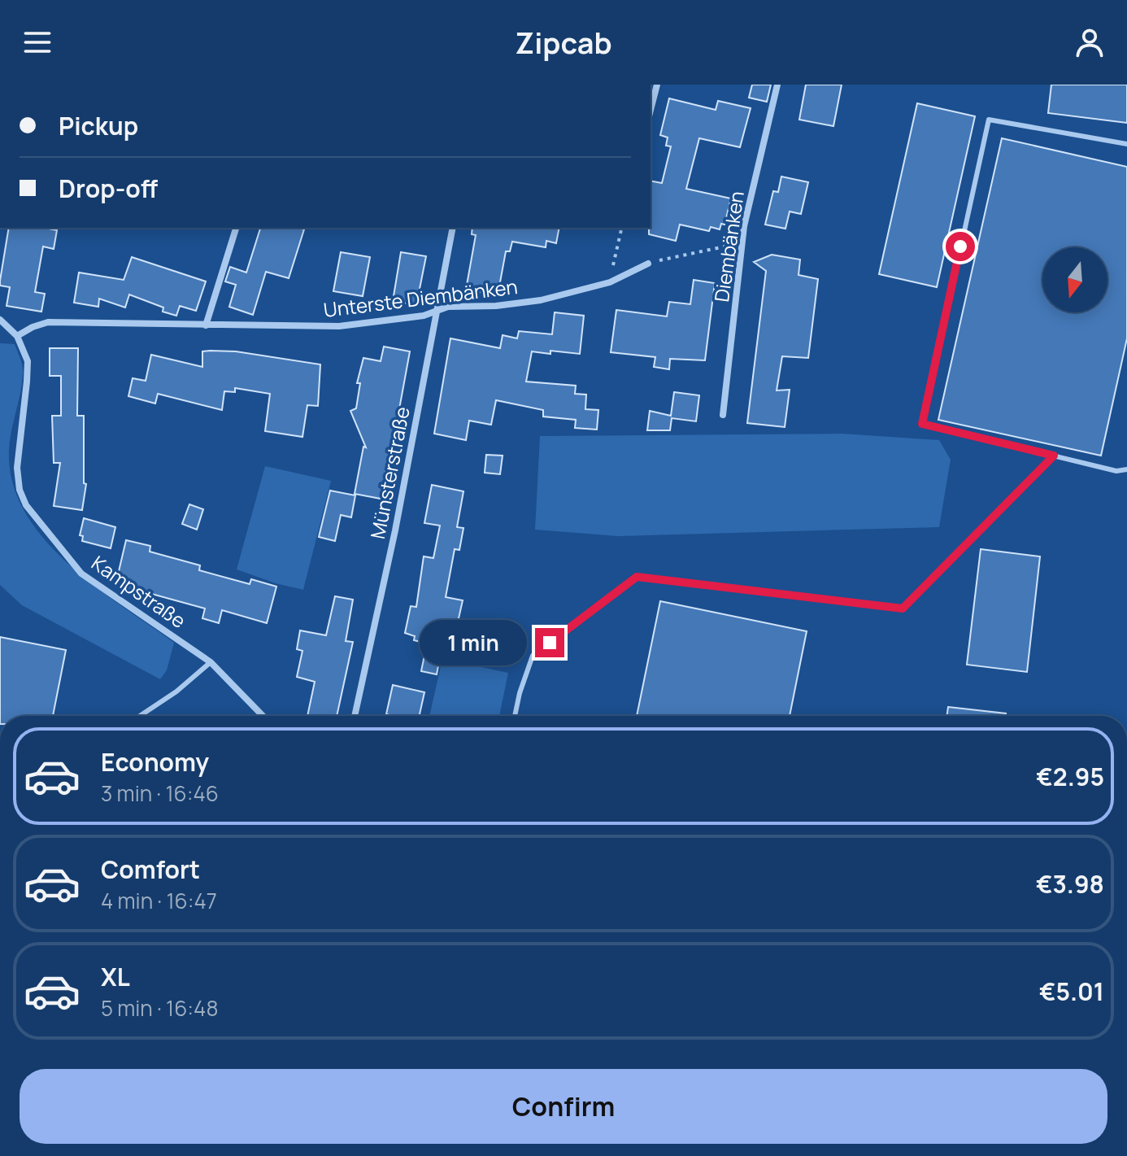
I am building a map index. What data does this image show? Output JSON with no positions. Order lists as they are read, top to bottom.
{
  "streets": {
    "street": [
      "Diembänken",
      "Unterste Diembänken",
      "Münsterstraße",
      "Kampstraße"
    ]
  },
  "crossings": [
    ["Unterste Diembänken", "Münsterstraße"],
    ["Unterste Diembänken", "Kampstraße"]
  ],
  "north": "bottom",
  "page": {
    "header": "Zipcab",
    "banner": ["Pickup", "Drop-off"],
    "bubble": "1 min",
    "list": [
      {
        "name": "Economy",
        "note": "3 min · 16:46",
        "value": "€2.95"
      },
      {
        "name": "Comfort",
        "note": "4 min · 16:47",
        "value": "€3.98"
      },
      {
        "name": "XL",
        "note": "5 min · 16:48",
        "value": "€5.01"
      }
    ],
    "buttons": "Confirm"
  }
}
